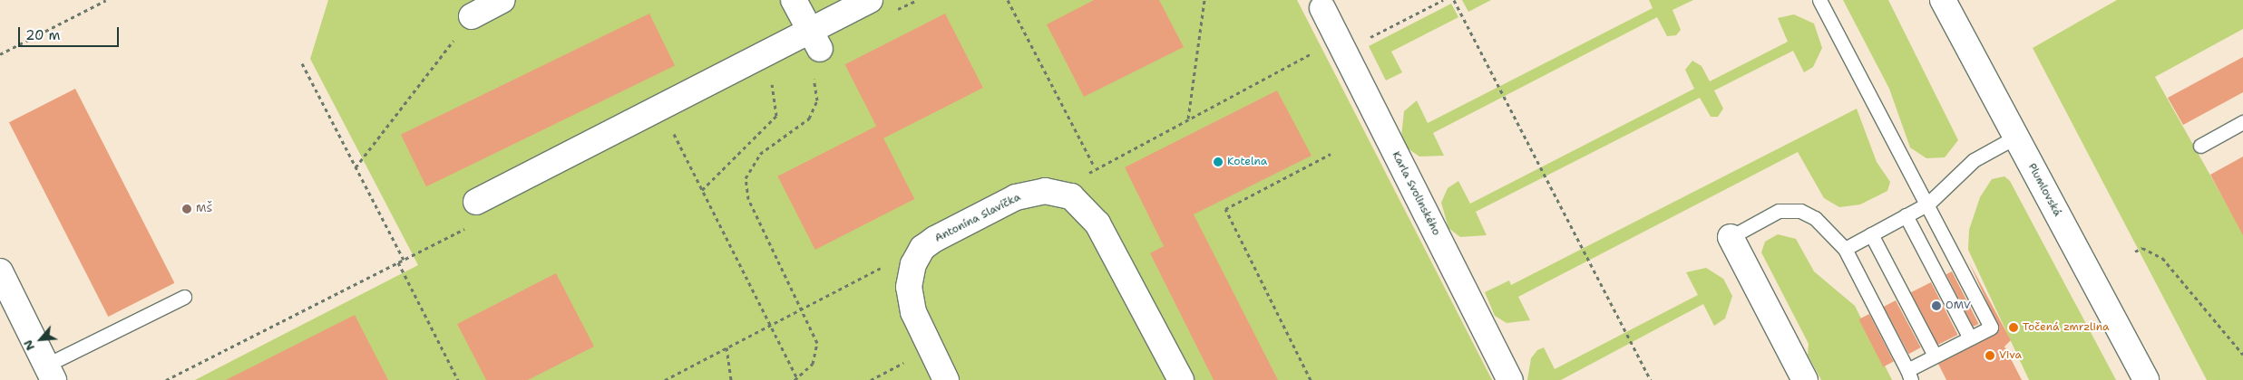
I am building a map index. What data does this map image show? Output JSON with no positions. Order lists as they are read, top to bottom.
{
  "streets": {
    "street": ["Plumlovská", "Karla Svolinského", "Antonína Slavíčka"]
  },
  "places": [
    "Kotelna",
    "MŠ",
    "OMV",
    "Točená zmrzlina",
    "Viva"
  ],
  "scale_bar": "20 m",
  "north": "bottom left"
}
